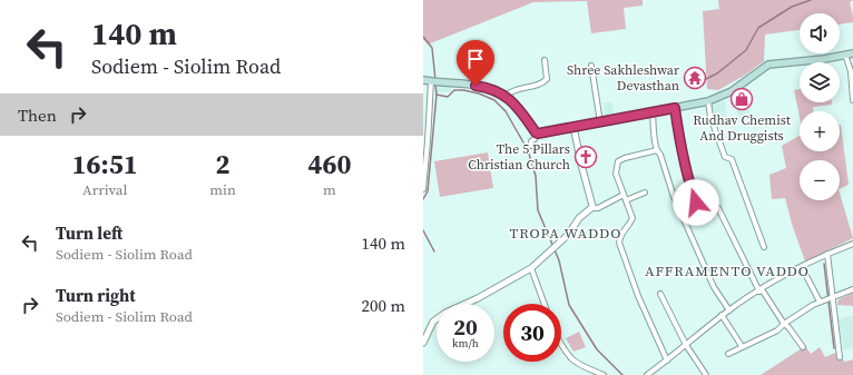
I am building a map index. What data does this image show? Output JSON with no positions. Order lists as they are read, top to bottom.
{
  "districts": ["TROPA WADDO", "AFFRAMENTO VADDO"],
  "places": {
    "temple": ["Shree Sakhleshwar Devasthan"],
    "shop": ["Rudhav Chemist And Druggists"],
    "church": ["The 5 Pillars Christian Church"]
  },
  "page": {
    "turn": ["140 m", "Sodiem - Siolim Road"],
    "map_buttons": ["+", "−"],
    "then": "Then",
    "eta": [
      "16:51",
      "Arrival",
      "2",
      "min",
      "460",
      "m"
    ],
    "list": [
      {
        "name": "Turn left",
        "note": "Sodiem - Siolim Road",
        "value": "140 m"
      },
      {
        "name": "Turn right",
        "note": "Sodiem - Siolim Road",
        "value": "200 m"
      }
    ],
    "speed": "20 km/h",
    "limit": "30"
  }
}
